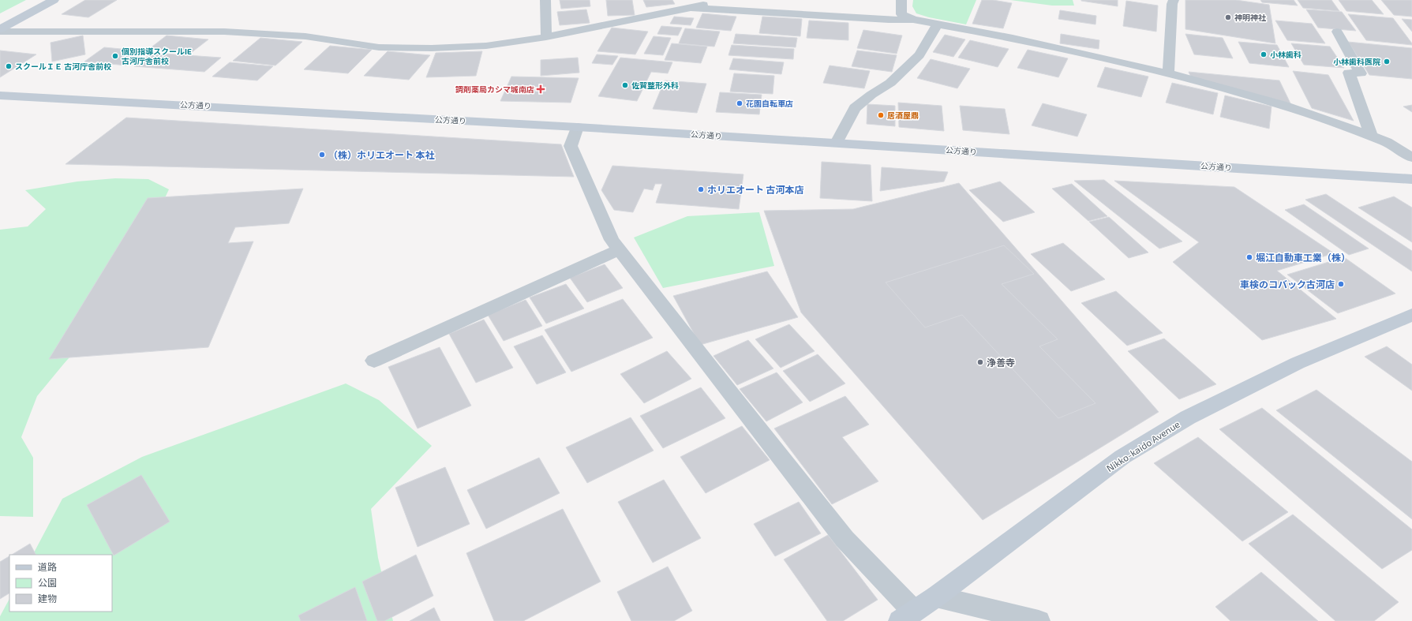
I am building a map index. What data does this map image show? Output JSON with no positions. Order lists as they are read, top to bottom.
{
  "streets": {
    "street": ["公方通り", "Nikko-kaido Avenue"]
  },
  "places": {
    "other": [
      "神明神社",
      "小林歯科",
      "個別指導スクールIE 古河庁舎前校",
      "小林歯科医院",
      "スクールＩＥ 古河庁舎前校",
      "佐賀整形外科",
      "花園自転車店",
      "居酒屋鼎",
      "（株）ホリエオート 本社",
      "ホリエオート 古河本店",
      "堀江自動車工業（株）",
      "車検のコバック古河店",
      "浄善寺"
    ],
    "health": ["調剤薬局カシマ城南店"]
  },
  "legend": ["道路", "公園", "建物"]
}
